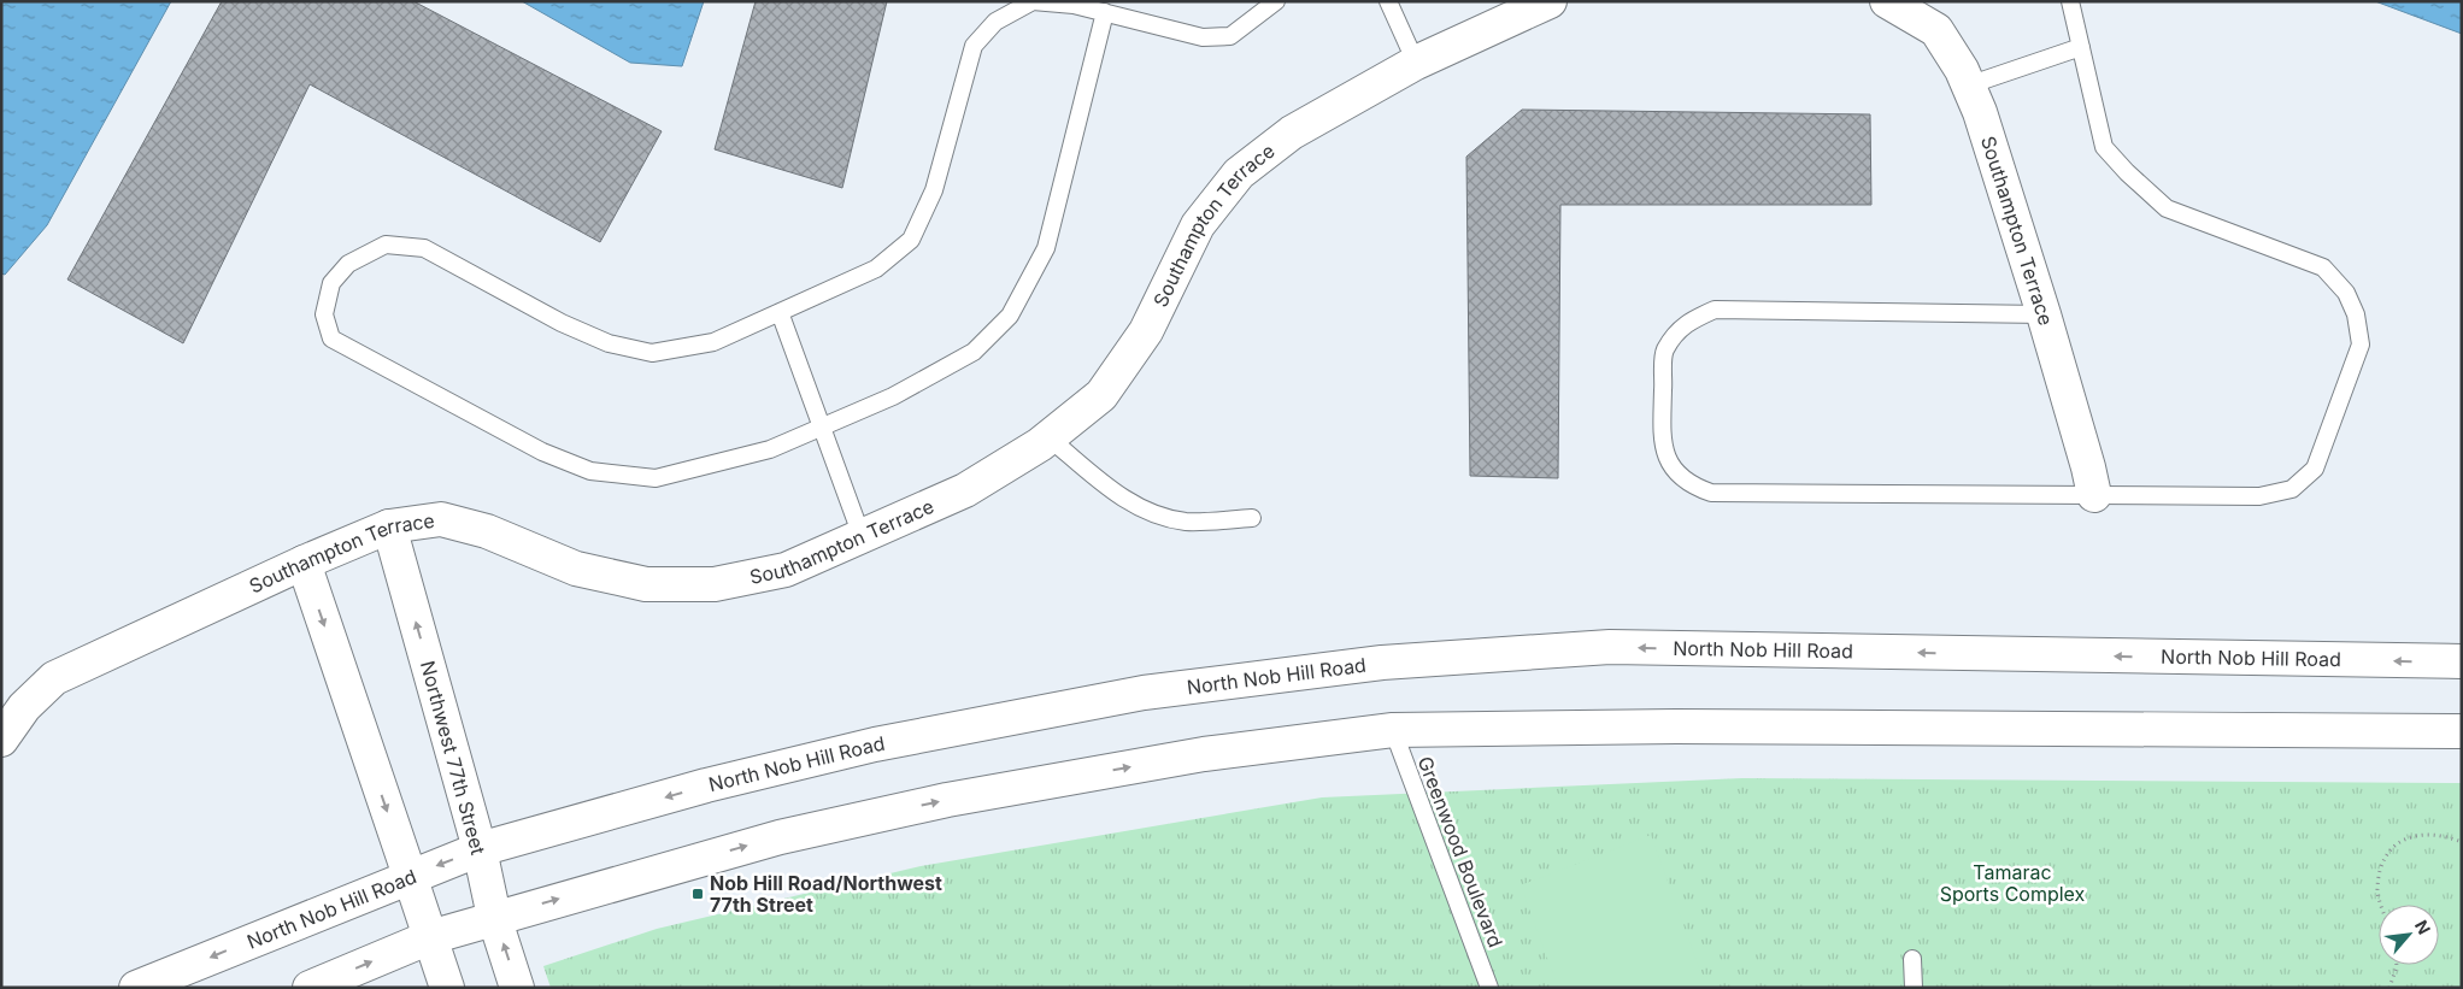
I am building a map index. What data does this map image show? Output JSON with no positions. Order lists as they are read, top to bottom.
{
  "streets": {
    "main road": ["Southampton Terrace", "North Nob Hill Road", "Northwest 77th Street"],
    "lane": ["Greenwood Boulevard"]
  },
  "crossings": [
    ["Southampton Terrace", "Northwest 77th Street"],
    ["North Nob Hill Road", "Northwest 77th Street"]
  ],
  "parks": ["Tamarac Sports Complex"],
  "places": {
    "transit": ["Nob Hill Road/Northwest 77th Street"]
  },
  "north": "top right"
}
